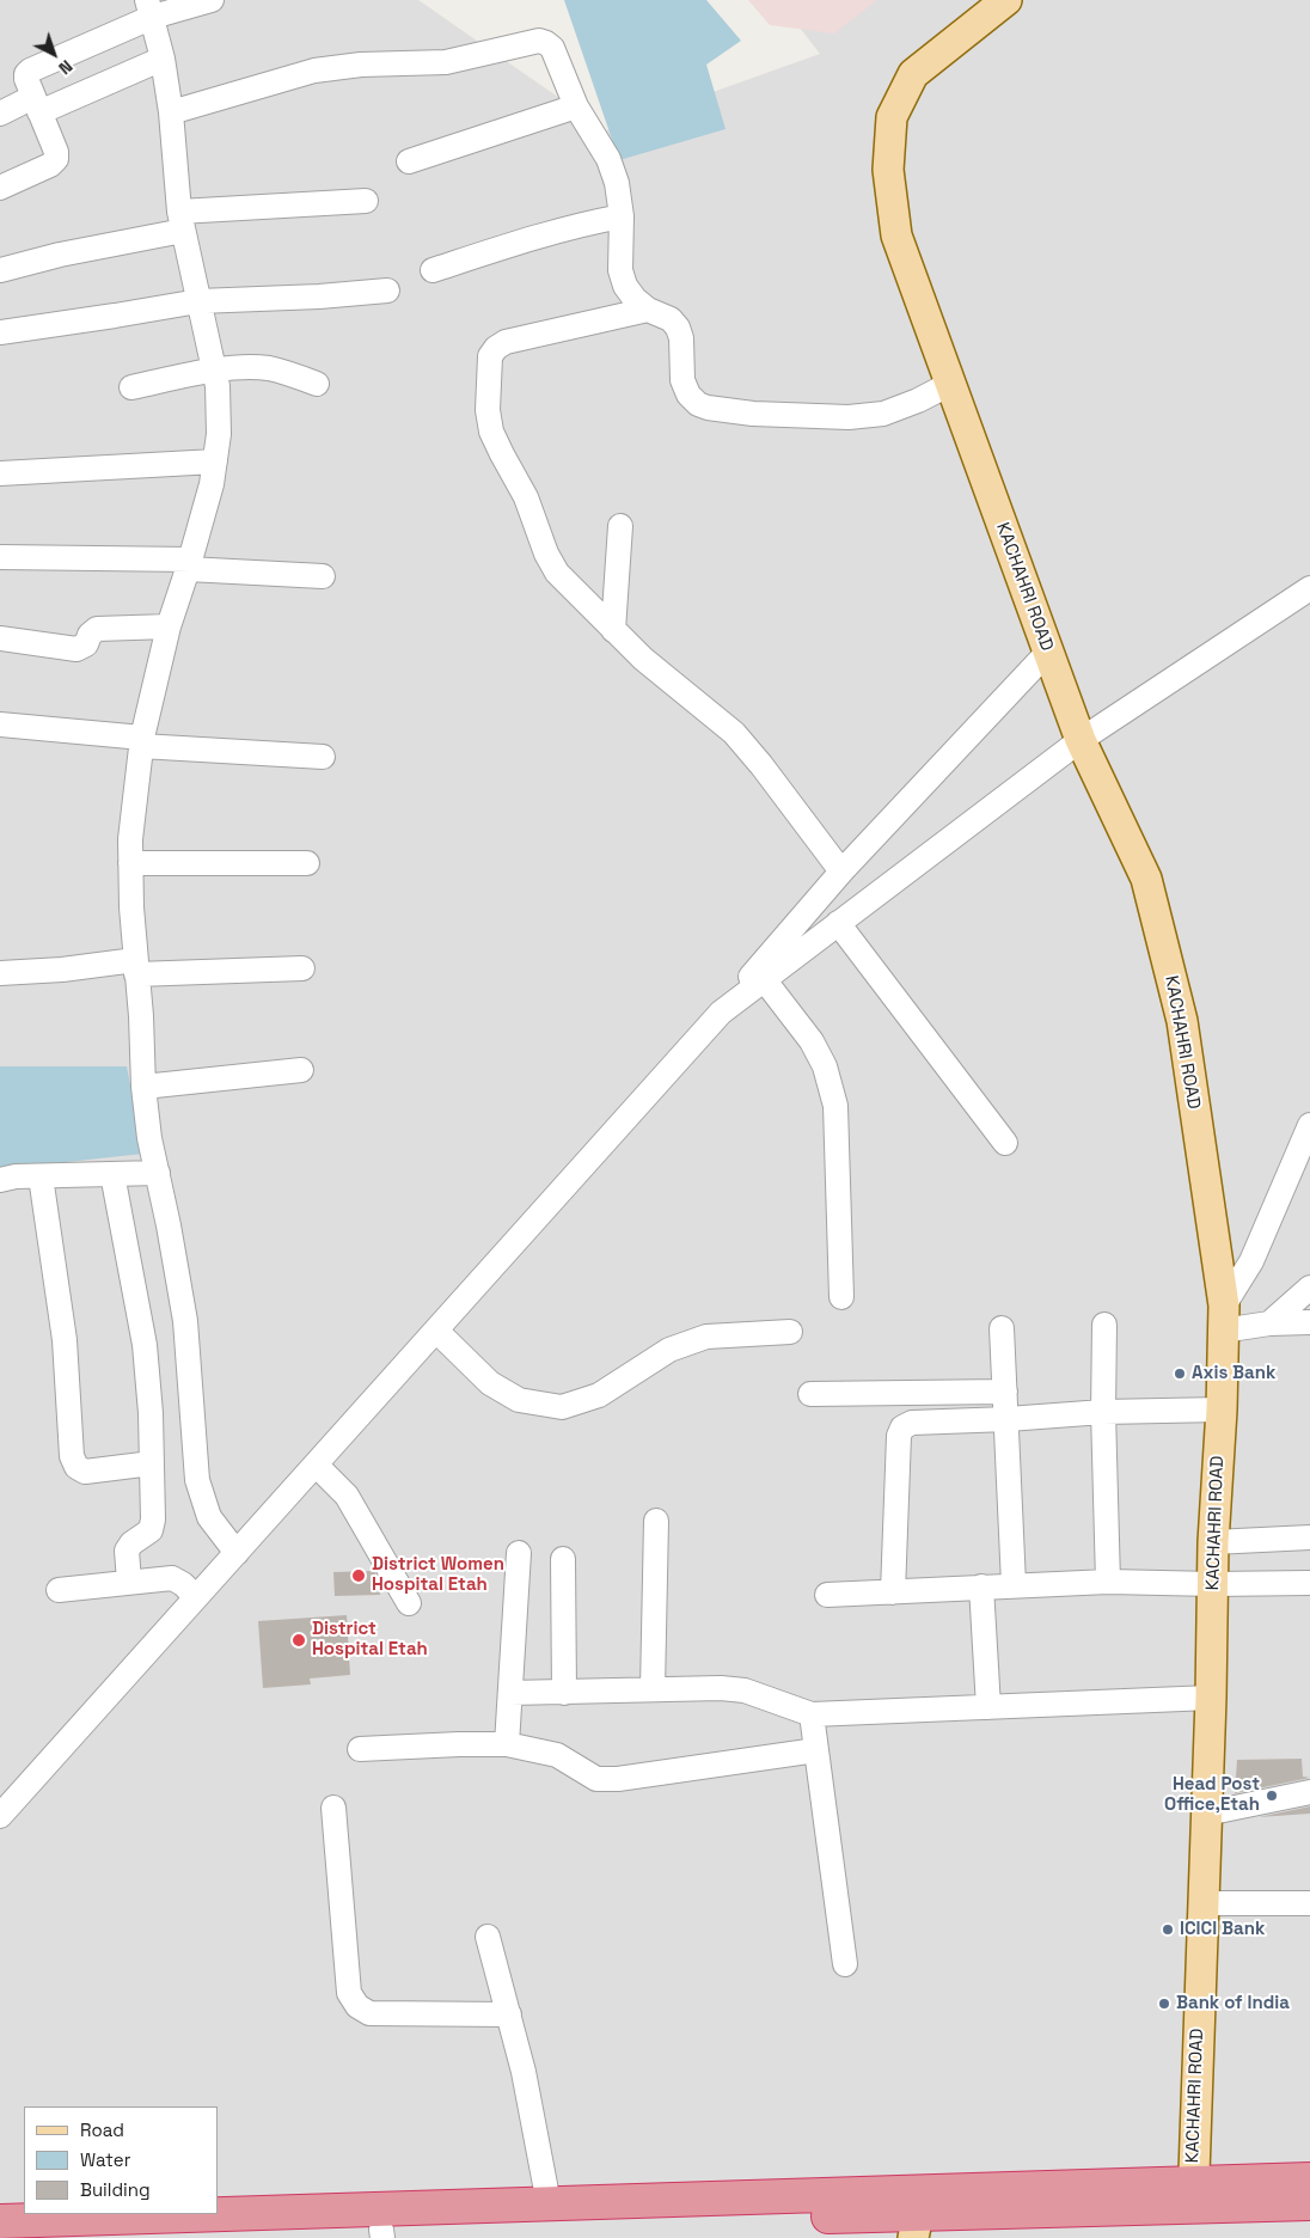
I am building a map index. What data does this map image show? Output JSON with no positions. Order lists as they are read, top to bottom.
{
  "streets": {
    "main road": ["KACHAHRI ROAD"]
  },
  "places": [
    "Axis Bank",
    "District Women Hospital Etah",
    "District Hospital Etah",
    "Head Post Office,Etah",
    "ICICI Bank",
    "Bank of India"
  ],
  "legend": ["Road", "Water", "Building"],
  "north": "bottom right"
}
